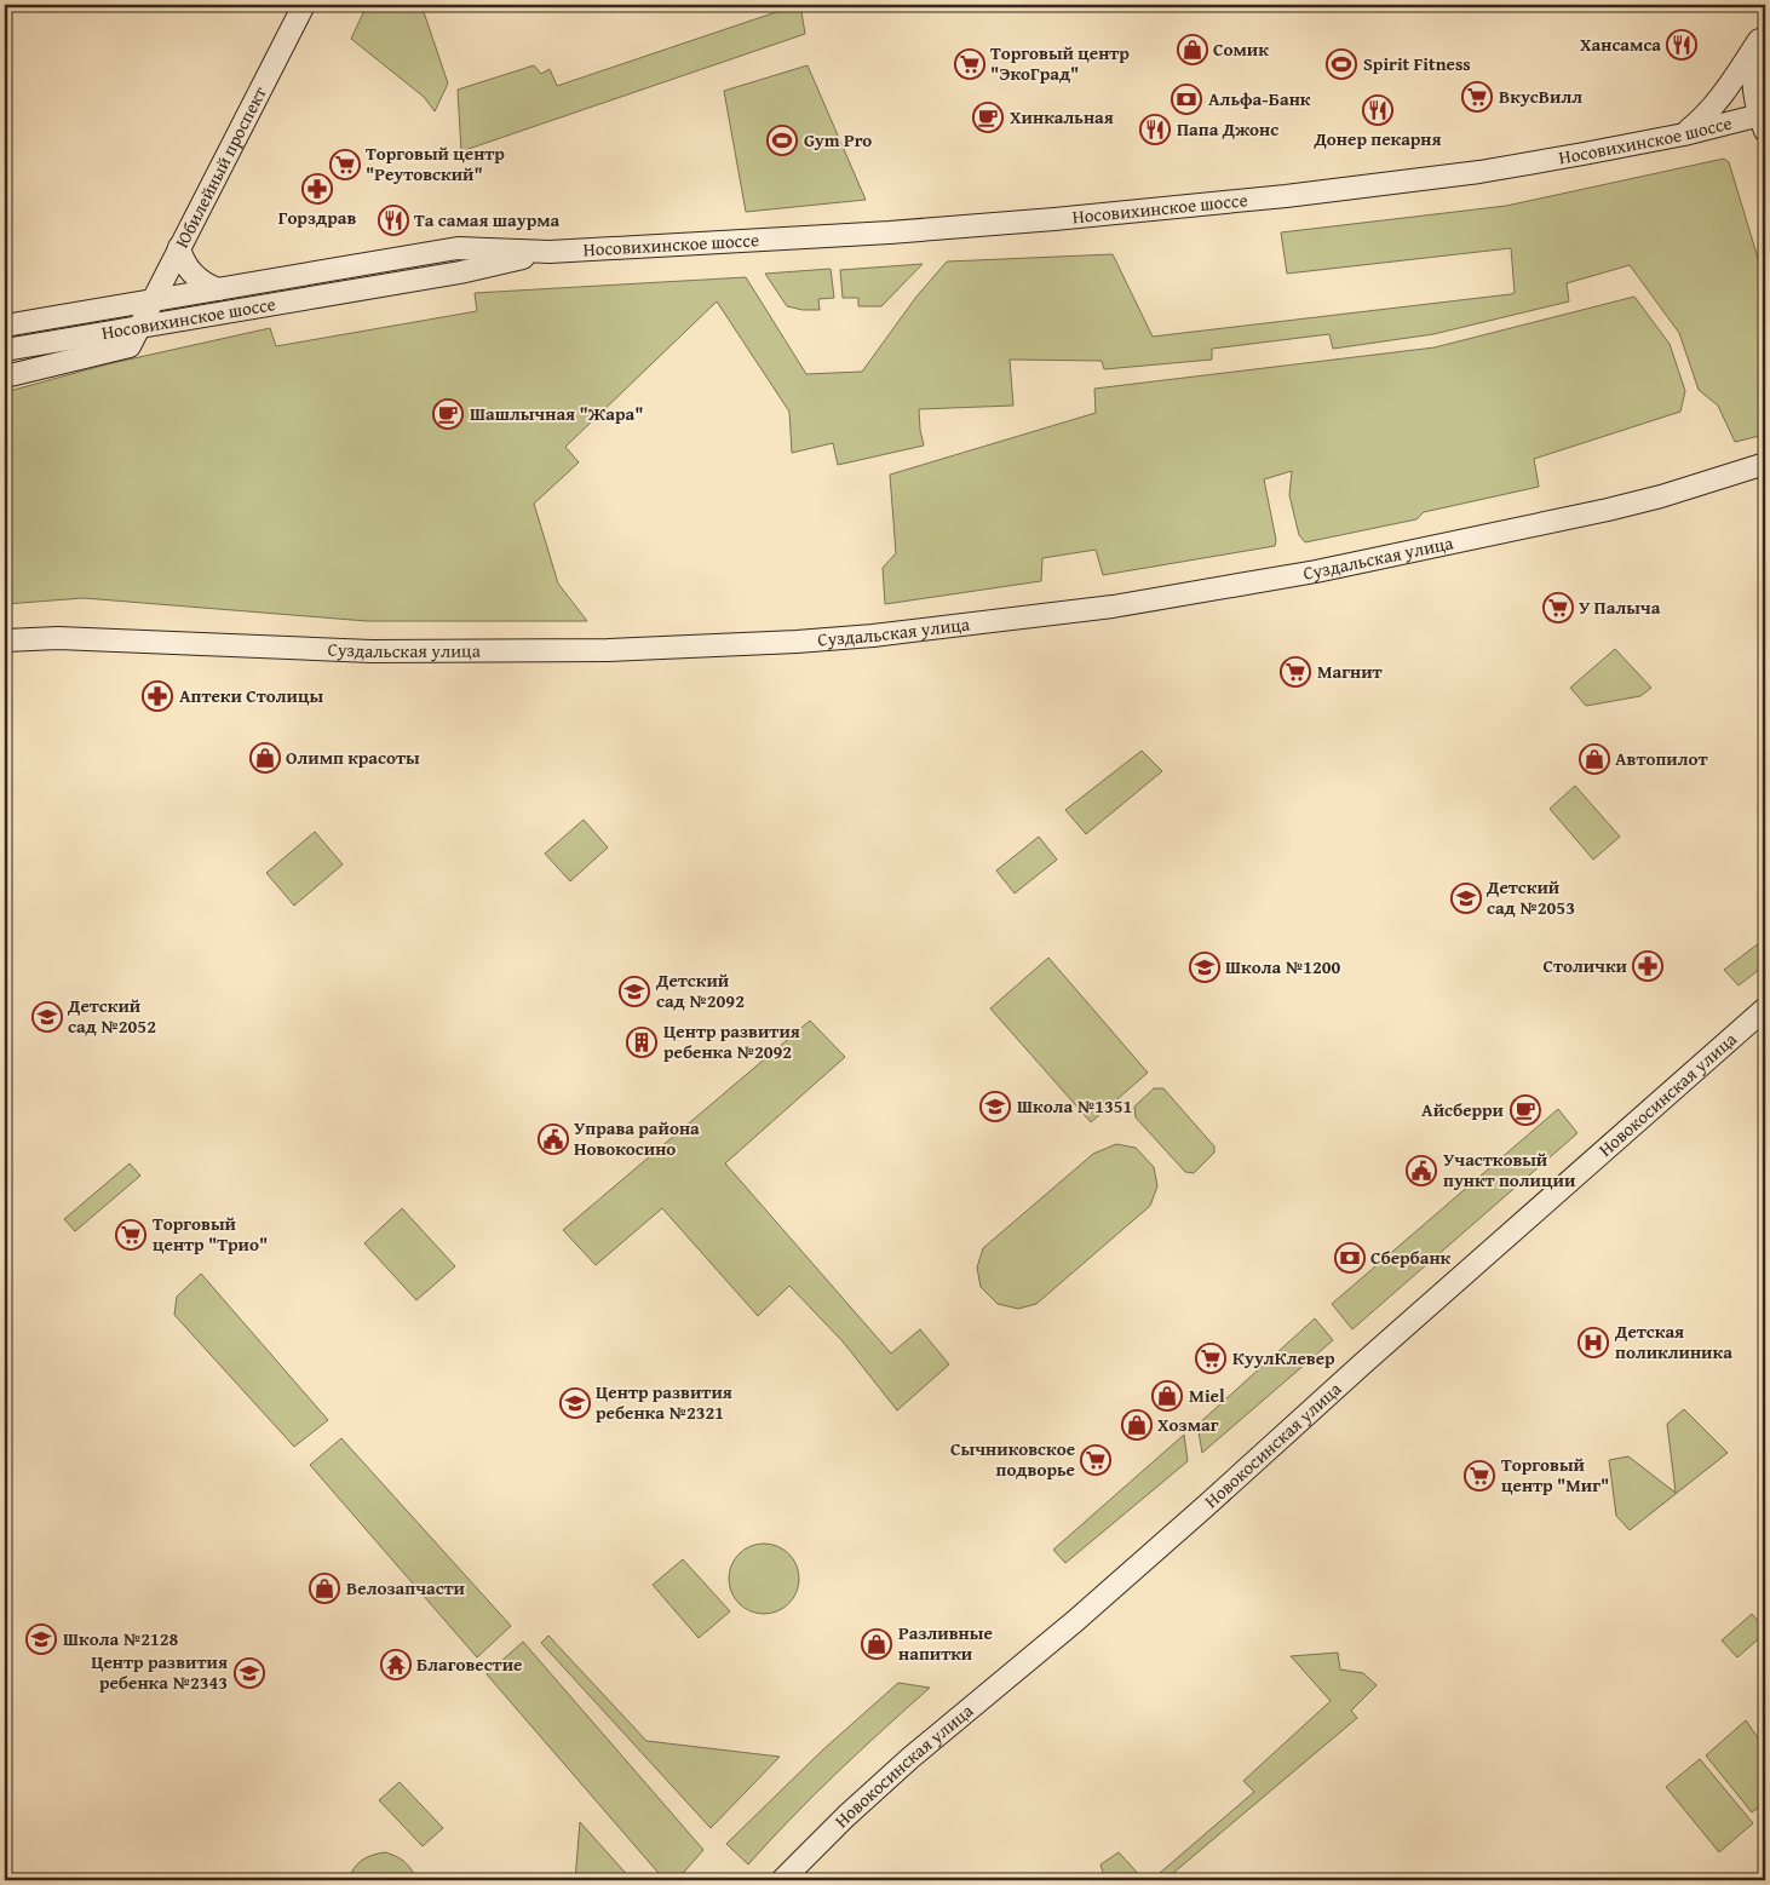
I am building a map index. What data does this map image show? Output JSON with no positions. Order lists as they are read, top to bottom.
{
  "streets": {
    "street": [
      "Носовихинское шоссе",
      "Юбилейный проспект",
      "Суздальская улица",
      "Новокосинская улица"
    ]
  },
  "crossings": [
    ["Носовихинское шоссе", "Юбилейный проспект"]
  ],
  "places": {
    "restaurant": [
      "Хансамса",
      "Донер пекарня",
      "Папа Джонс",
      "Та самая шаурма"
    ],
    "shop": [
      "Сомик",
      "Олимп красоты",
      "Автопилот",
      "Miel",
      "Хозмаг",
      "Велозапчасти",
      "Разливные напитки"
    ],
    "supermarket": [
      "Торговый центр \"ЭкоГрад\"",
      "ВкусВилл",
      "Торговый центр \"Реутовский\"",
      "У Палыча",
      "Магнит",
      "Торговый центр \"Трио\"",
      "КуулКлевер",
      "Сычниковское подворье",
      "Торговый центр \"Миг\""
    ],
    "sports": ["Spirit Fitness", "Gym Pro"],
    "bank": ["Альфа-Банк", "Сбербанк"],
    "cafe": ["Хинкальная", "Шашлычная \"Жара\"", "Айсберри"],
    "pharmacy": ["Горздрав", "Аптеки Столицы", "Столички"],
    "school or university": [
      "Детский сад №2053",
      "Школа №1200",
      "Детский сад №2092",
      "Детский сад №2052",
      "Школа №1351",
      "Центр развития ребенка №2321",
      "Школа №2128",
      "Центр развития ребенка №2343"
    ],
    "building": ["Центр развития ребенка №2092"],
    "public building": ["Управа района Новокосино", "Участковый пункт полиции"],
    "hospital": ["Детская поликлиника"],
    "temple": ["Благовестие"]
  }
}
